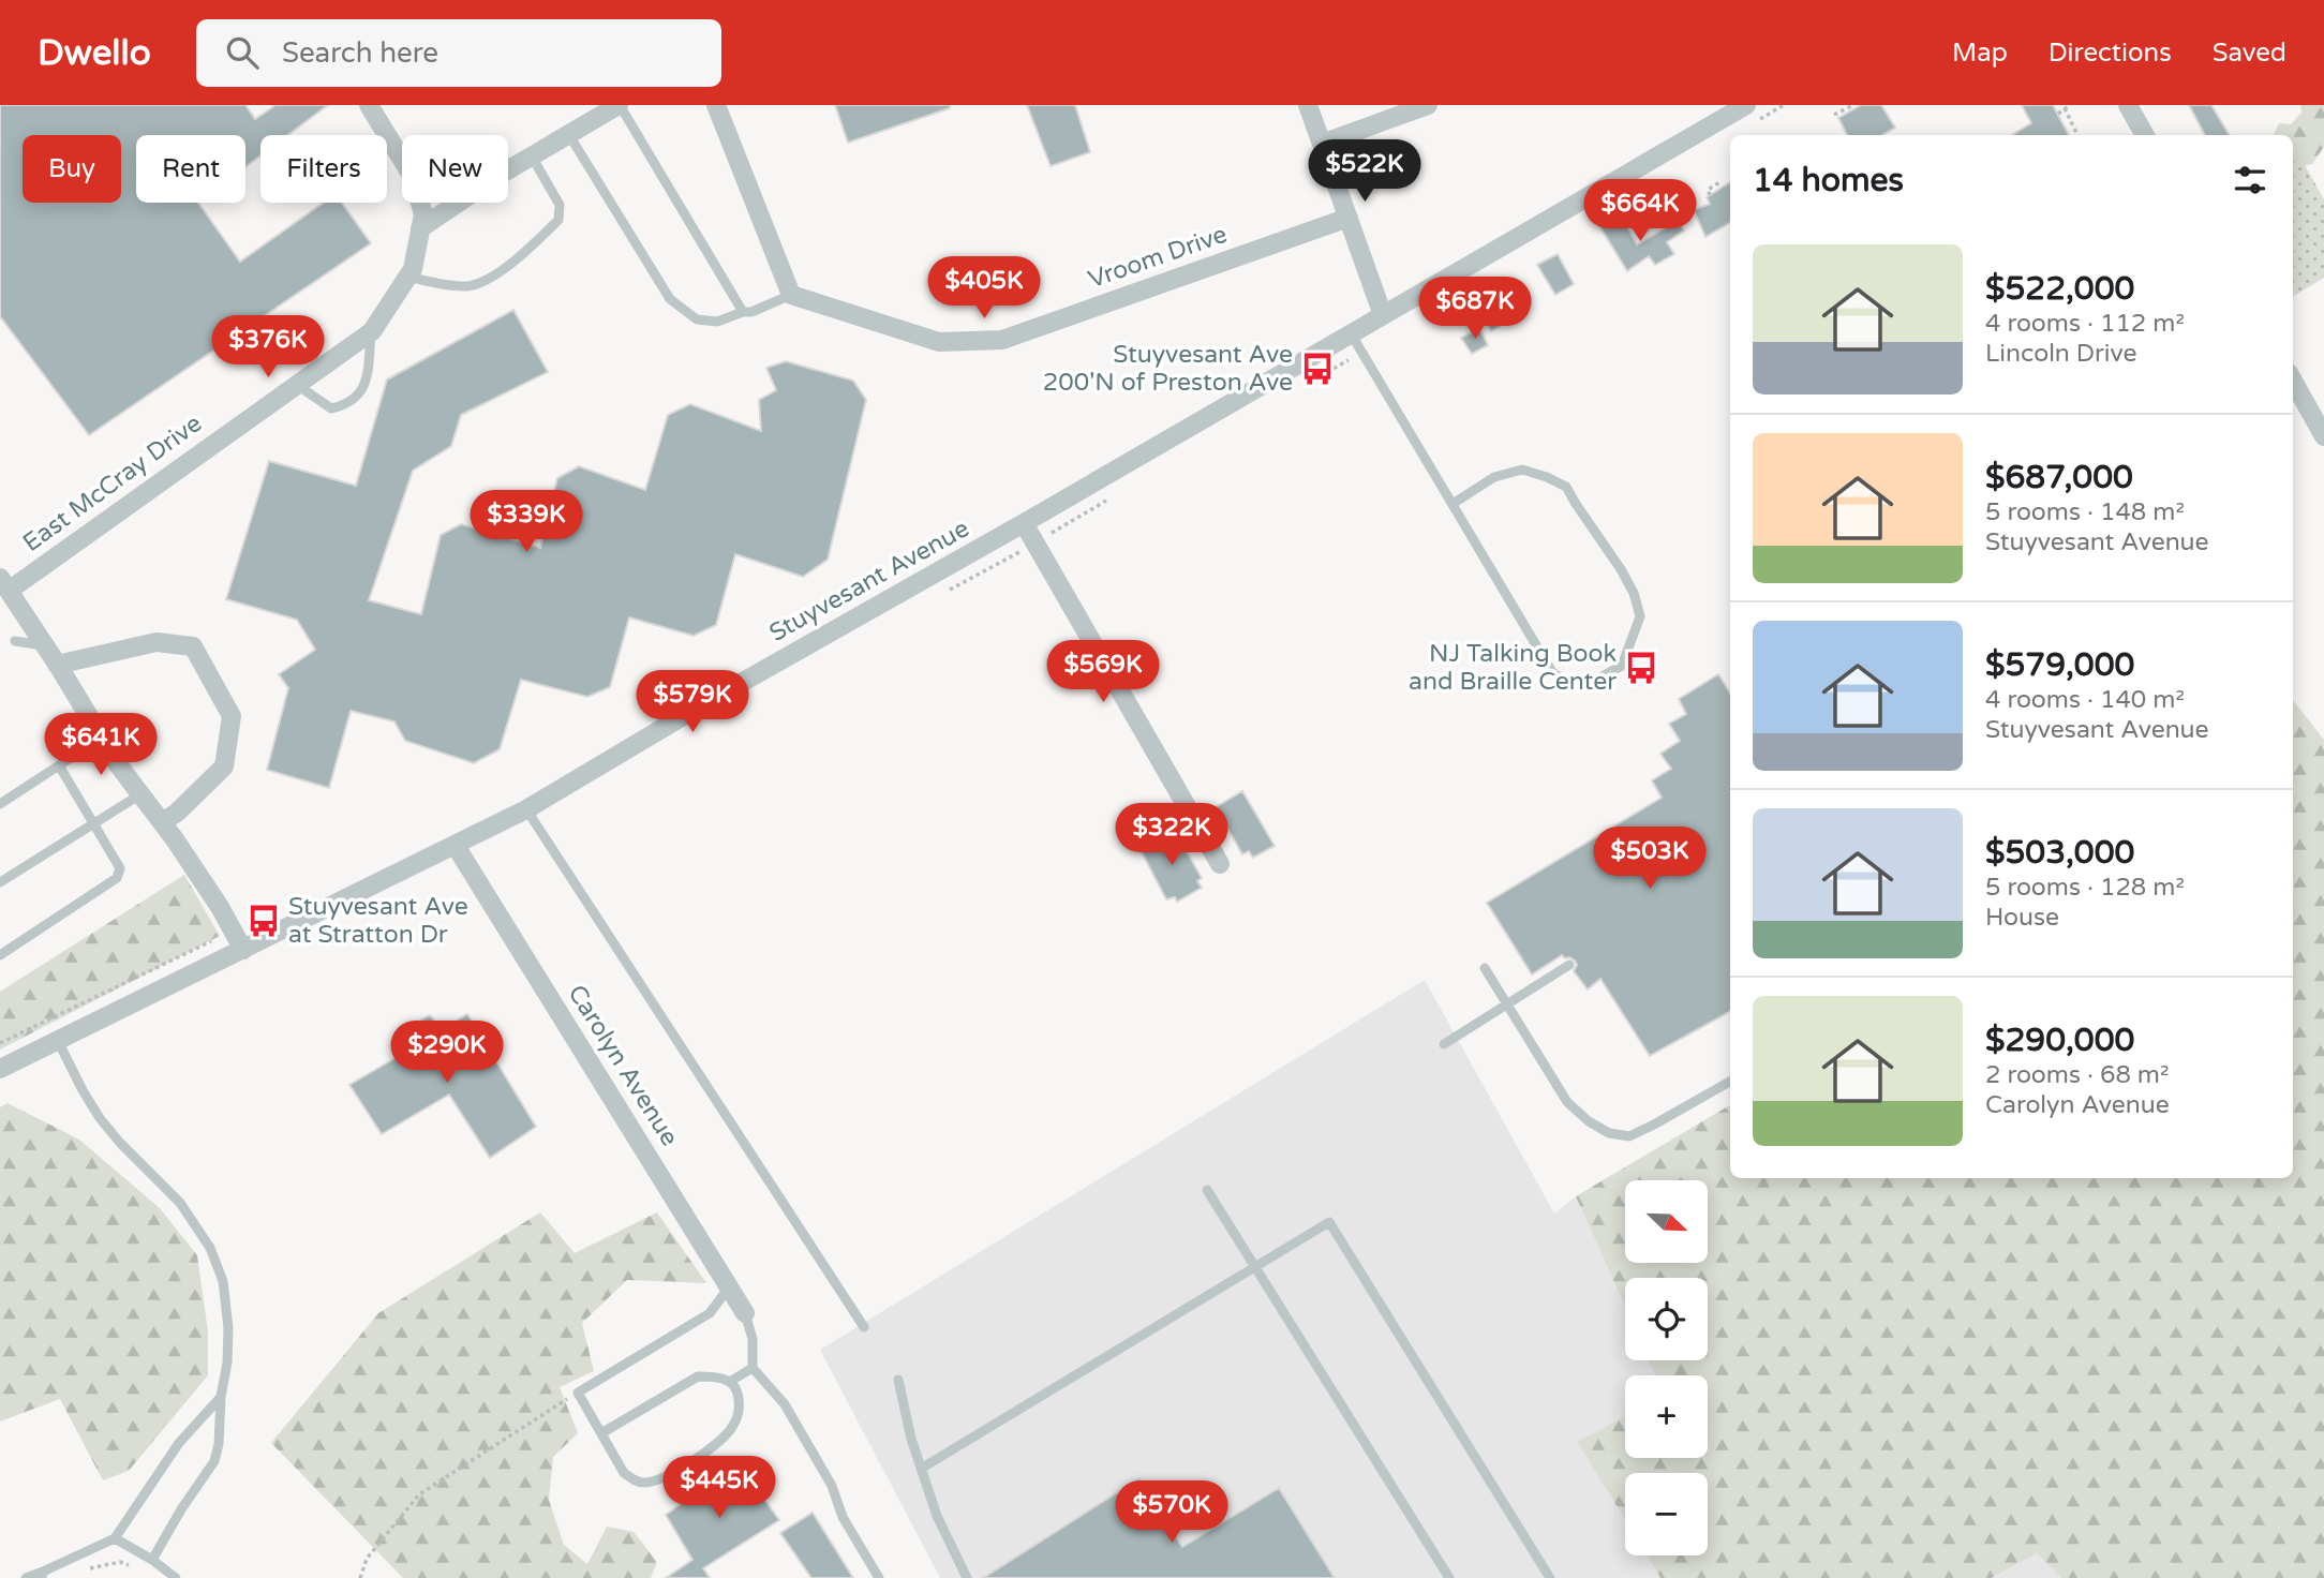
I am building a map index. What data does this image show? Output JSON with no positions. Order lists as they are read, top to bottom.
{
  "streets": {
    "street": [
      "Vroom Drive",
      "East McCray Drive",
      "Stuyvesant Avenue",
      "Carolyn Avenue"
    ]
  },
  "crossings": [
    ["Stuyvesant Avenue", "Carolyn Avenue"]
  ],
  "places": {
    "bus stop": ["Stuyvesant Ave 200'N of Preston Ave", "NJ Talking Book and Braille Center", "Stuyvesant Ave at Stratton Dr"]
  },
  "north": "bottom right",
  "page": {
    "header": "Dwello",
    "search": "Search here",
    "nav": ["Map", "Directions", "Saved"],
    "chip": [
      "Buy",
      "Rent",
      "Filters",
      "New"
    ],
    "heading": "14 homes",
    "price": [
      "$522K",
      "$664K",
      "$405K",
      "$687K",
      "$376K",
      "$339K",
      "$569K",
      "$579K",
      "$641K",
      "$322K",
      "$503K",
      "$290K",
      "$445K",
      "$570K"
    ],
    "list": [
      {
        "name": "$522,000",
        "note": "4 rooms · 112 m² · Lincoln Drive"
      },
      {
        "name": "$687,000",
        "note": "5 rooms · 148 m² · Stuyvesant Avenue"
      },
      {
        "name": "$579,000",
        "note": "4 rooms · 140 m² · Stuyvesant Avenue"
      },
      {
        "name": "$503,000",
        "note": "5 rooms · 128 m² · House"
      },
      {
        "name": "$290,000",
        "note": "2 rooms · 68 m² · Carolyn Avenue"
      }
    ],
    "map_buttons": ["+", "−"]
  }
}
